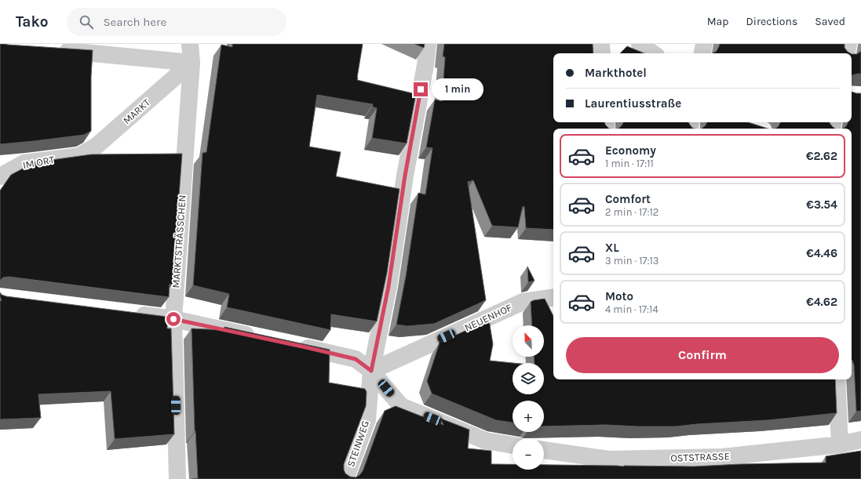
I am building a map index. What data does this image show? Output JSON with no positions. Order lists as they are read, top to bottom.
{
  "streets": {
    "street": [
      "MARKT",
      "IM ORT",
      "MARKTSTRÄSSCHEN",
      "NEUENHOF",
      "STEINWEG",
      "OSTSTRASSE"
    ]
  },
  "crossings": [
    ["MARKT", "IM ORT"],
    ["MARKT", "MARKTSTRÄSSCHEN"],
    ["NEUENHOF", "STEINWEG"]
  ],
  "north": "top left",
  "page": {
    "header": "Tako",
    "search": "Search here",
    "nav": ["Map", "Directions", "Saved"],
    "banner": ["Markthotel", "Laurentiusstraße"],
    "bubble": "1 min",
    "list": [
      {
        "name": "Economy",
        "note": "1 min · 17:11",
        "value": "€2.62"
      },
      {
        "name": "Comfort",
        "note": "2 min · 17:12",
        "value": "€3.54"
      },
      {
        "name": "XL",
        "note": "3 min · 17:13",
        "value": "€4.46"
      },
      {
        "name": "Moto",
        "note": "4 min · 17:14",
        "value": "€4.62"
      }
    ],
    "map_buttons": ["+", "−"],
    "buttons": "Confirm"
  }
}
